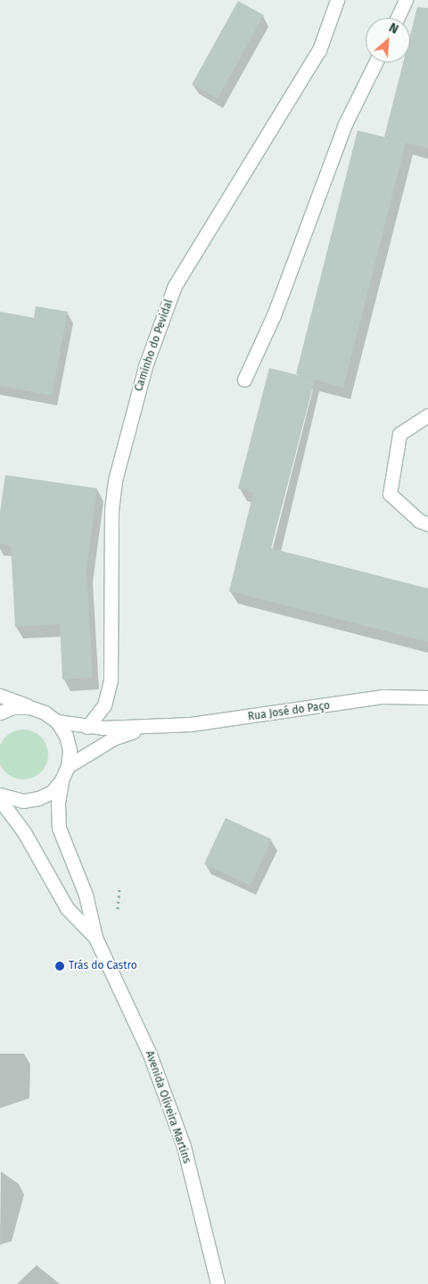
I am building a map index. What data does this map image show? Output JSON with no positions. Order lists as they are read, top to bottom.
{
  "streets": {
    "street": ["Caminho do Pevidal", "Rua José do Paço", "Avenida Oliveira Martins"]
  },
  "crossings": [
    ["Caminho do Pevidal", "Rua José do Paço"]
  ],
  "places": ["Trás do Castro"],
  "north": "top right"
}
